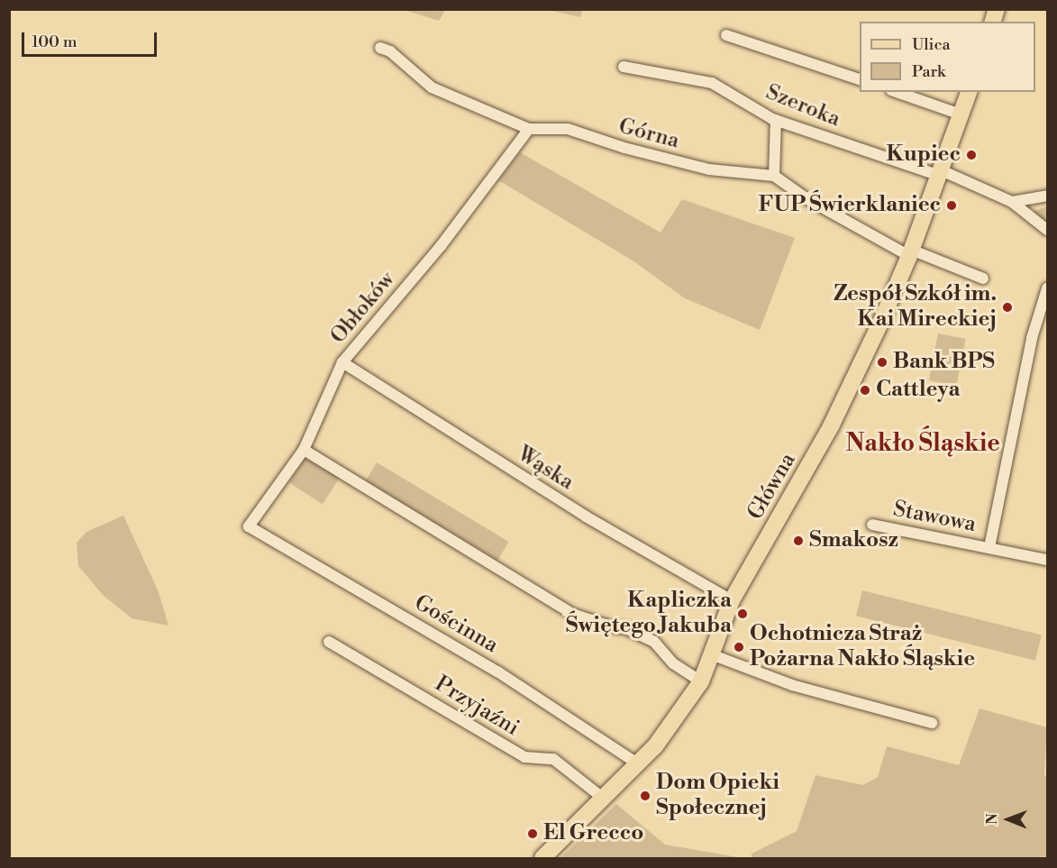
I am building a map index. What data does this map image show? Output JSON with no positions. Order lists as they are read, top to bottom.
{
  "streets": {
    "main road": ["Główna"],
    "street": [
      "Szeroka",
      "Górna",
      "Obłoków",
      "Wąska",
      "Stawowa",
      "Gościnna",
      "Przyjaźni"
    ]
  },
  "crossings": [
    ["Szeroka", "Główna"],
    ["Górna", "Obłoków"],
    ["Górna", "Główna"],
    ["Obłoków", "Wąska"],
    ["Obłoków", "Gościnna"],
    ["Wąska", "Główna"],
    ["Główna", "Gościnna"],
    ["Główna", "Przyjaźni"]
  ],
  "districts": ["Nakło Śląskie"],
  "places": [
    "Kupiec",
    "FUP Świerklaniec",
    "Zespół Szkół im. Kai Mireckiej",
    "Bank BPS",
    "Cattleya",
    "Smakosz",
    "Kapliczka Świętego Jakuba",
    "Ochotnicza Straż Pożarna Nakło Śląskie",
    "Dom Opieki Społecznej",
    "El Grecco"
  ],
  "legend": ["Ulica", "Park"],
  "scale_bar": "100 m",
  "north": "left"
}
